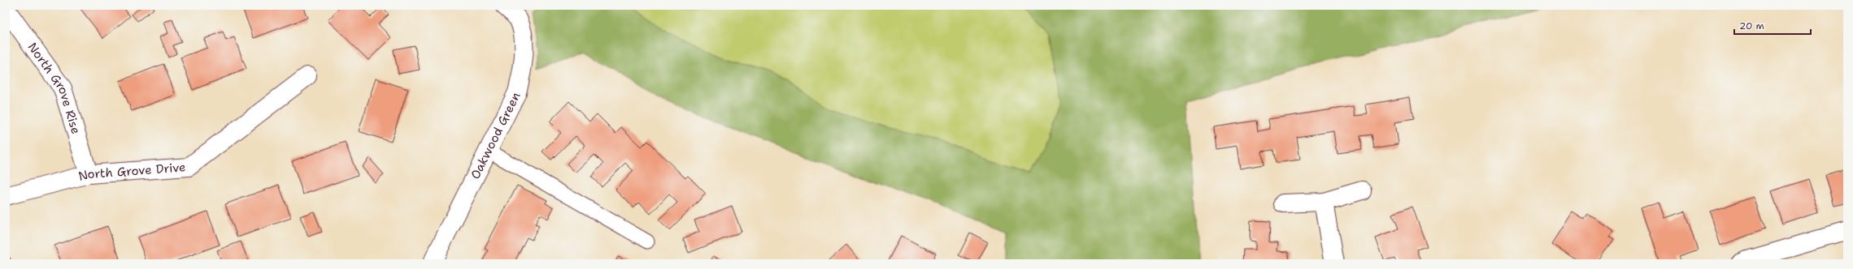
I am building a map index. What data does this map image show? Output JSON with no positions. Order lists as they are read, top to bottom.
{
  "streets": {
    "street": ["North Grove Rise", "Oakwood Green", "North Grove Drive"]
  },
  "crossings": [
    ["North Grove Rise", "North Grove Drive"]
  ],
  "scale_bar": "20 m"
}
